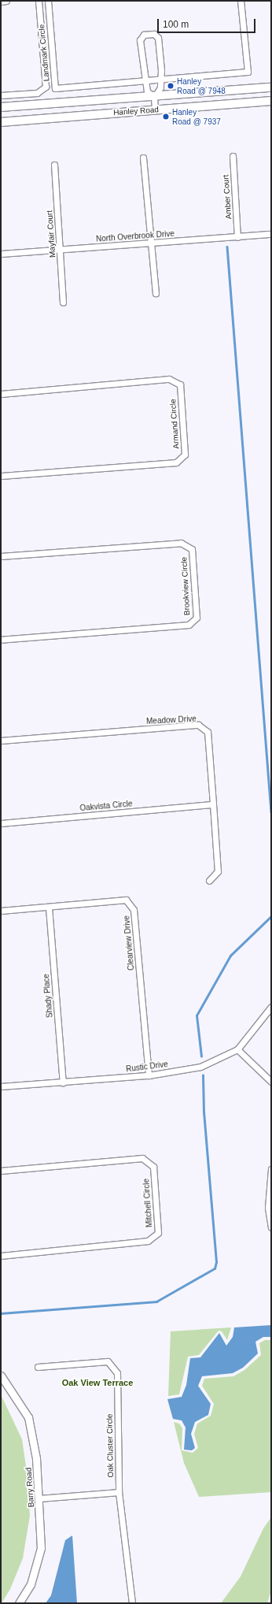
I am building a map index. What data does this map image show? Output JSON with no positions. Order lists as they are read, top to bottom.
{
  "streets": {
    "main road": ["Hanley Road"],
    "street": [
      "Landmark Circle",
      "Amber Court",
      "Mayfair Court",
      "North Overbrook Drive",
      "Armand Circle",
      "Brookview Circle",
      "Meadow Drive",
      "Oakvista Circle",
      "Clearview Drive",
      "Shady Place",
      "Rustic Drive",
      "Mitchell Circle",
      "Oak Cluster Circle",
      "Barry Road"
    ]
  },
  "crossings": [
    ["Amber Court", "North Overbrook Drive"],
    ["Mayfair Court", "North Overbrook Drive"],
    ["Meadow Drive", "Oakvista Circle"],
    ["Clearview Drive", "Shady Place"],
    ["Clearview Drive", "Rustic Drive"],
    ["Shady Place", "Rustic Drive"]
  ],
  "districts": ["Oak View Terrace"],
  "places": ["Hanley Road @ 7948", "Hanley Road @ 7937"],
  "scale_bar": "100 m"
}
